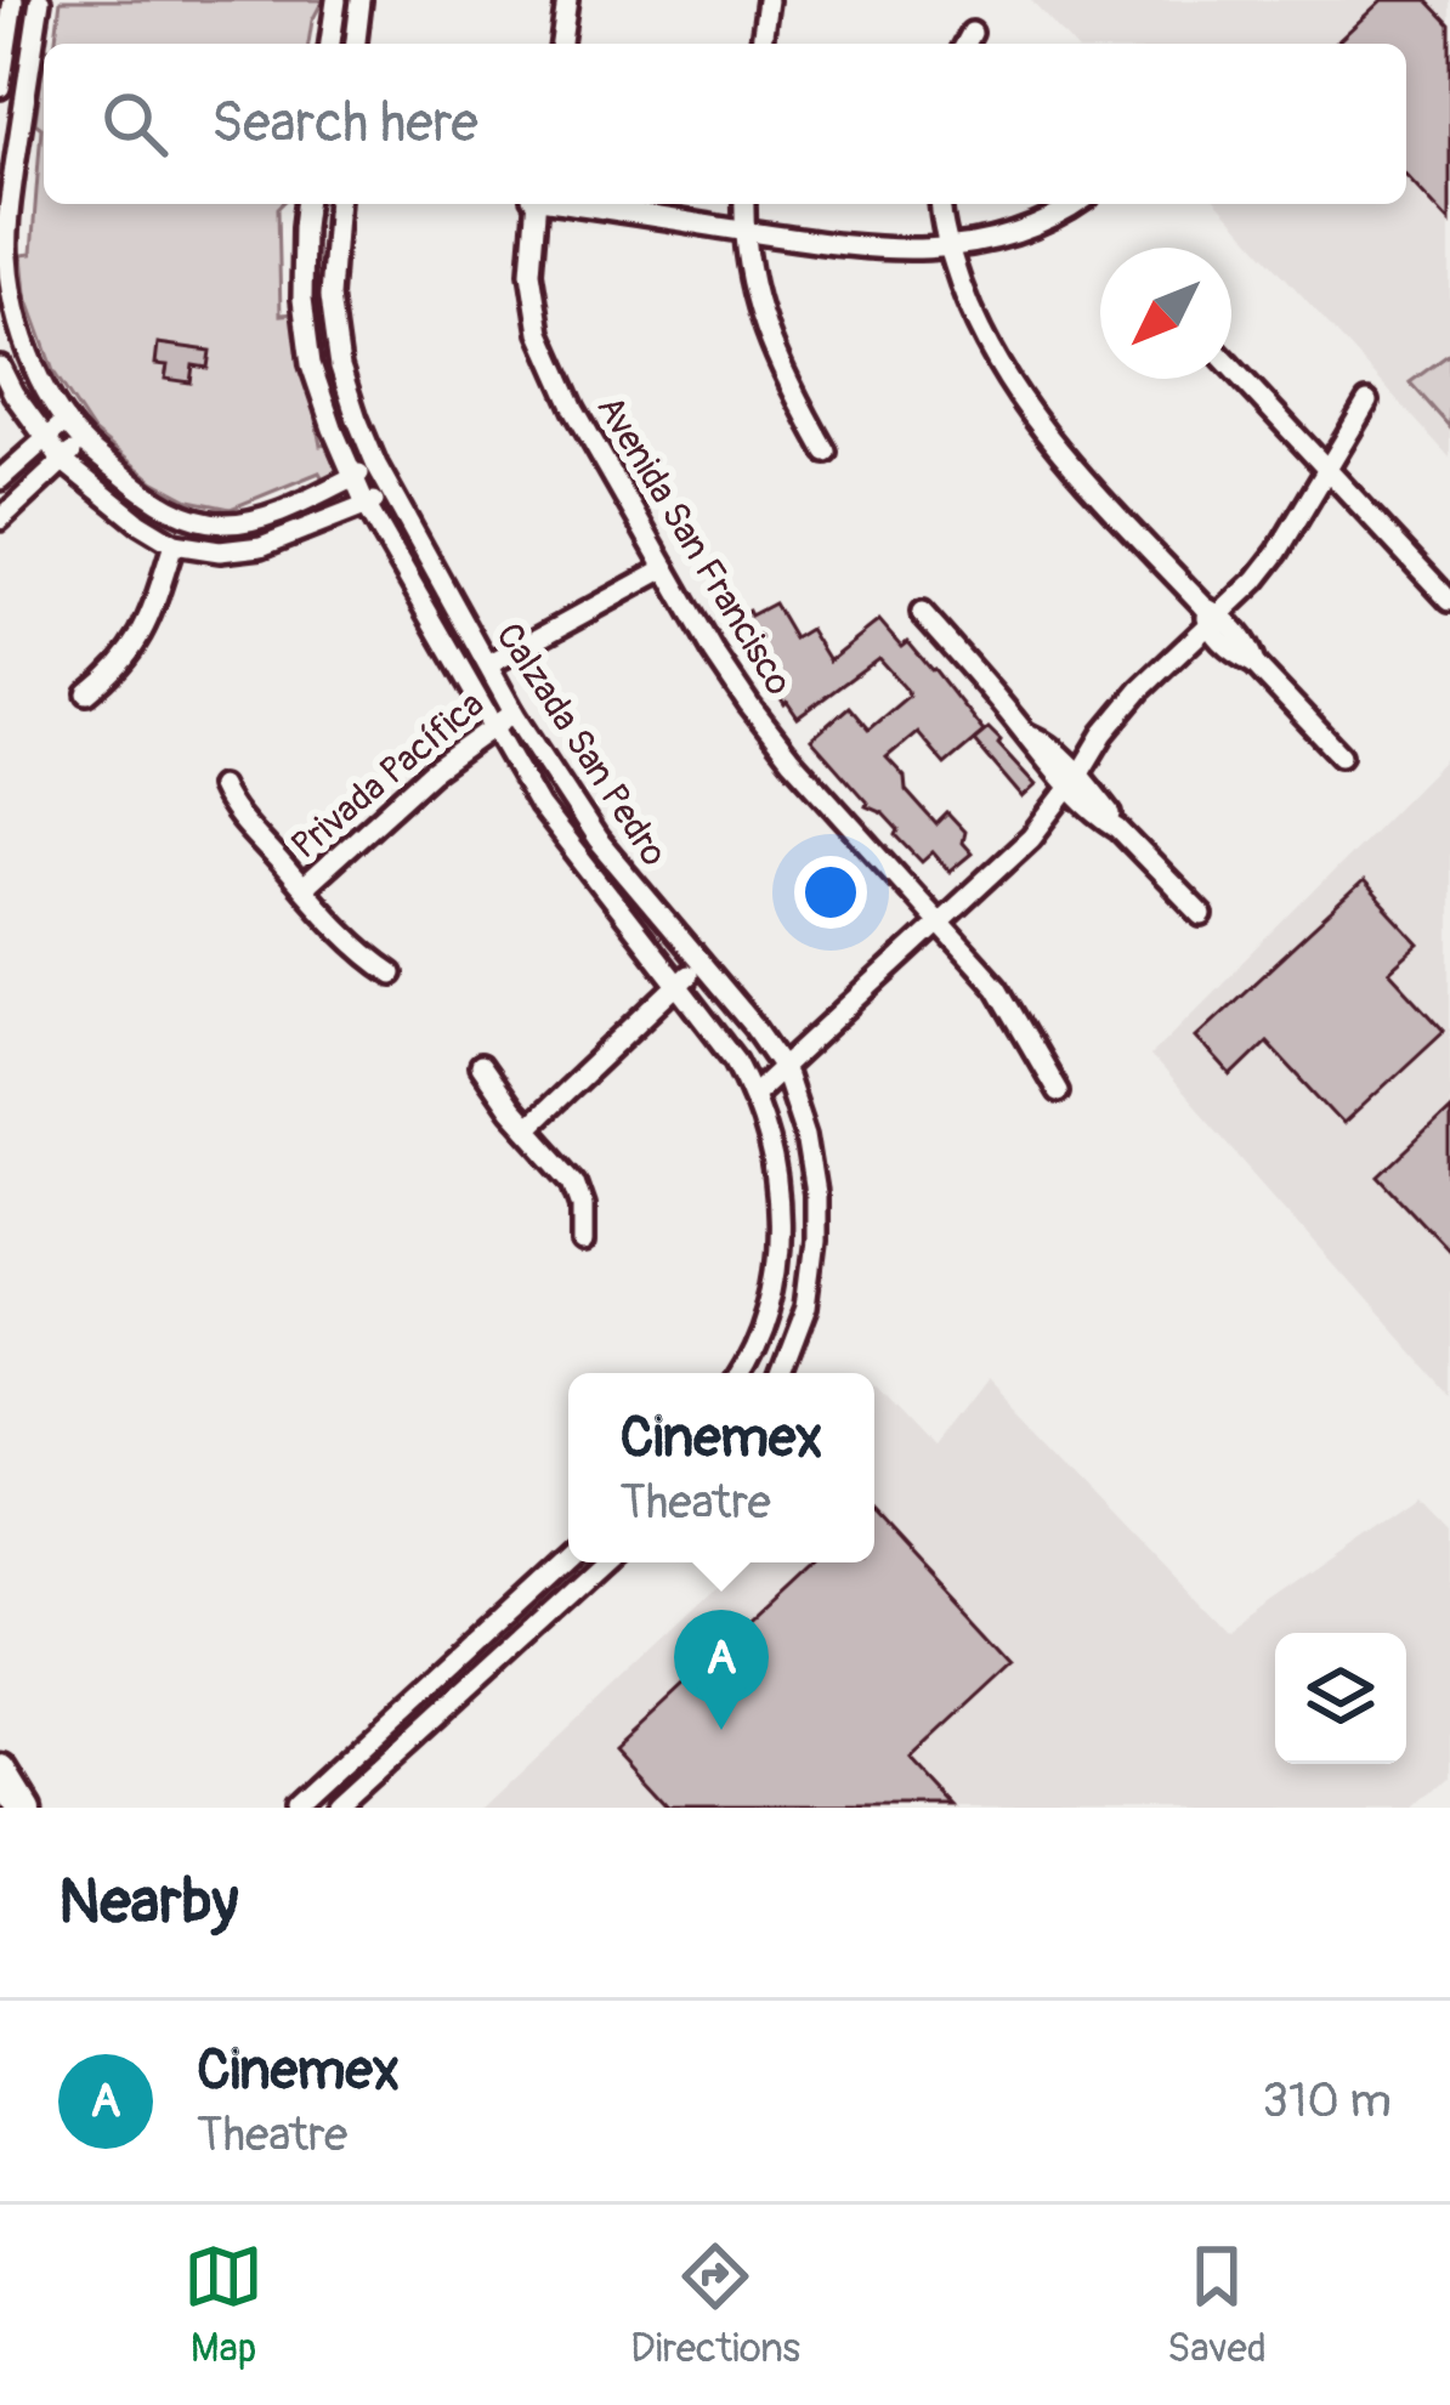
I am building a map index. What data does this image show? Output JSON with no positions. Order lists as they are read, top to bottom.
{
  "streets": {
    "street": ["Avenida San Francisco", "Calzada San Pedro", "Privada Pacífica"]
  },
  "crossings": [
    ["Calzada San Pedro", "Privada Pacífica"]
  ],
  "north": "bottom left",
  "page": {
    "search": "Search here",
    "popup": ["Cinemex", "Theatre"],
    "pins": "A",
    "heading": "Nearby",
    "list": [
      {
        "mark": "A",
        "name": "Cinemex",
        "note": "Theatre",
        "value": "310 m"
      }
    ],
    "nav": ["Map", "Directions", "Saved"]
  }
}
